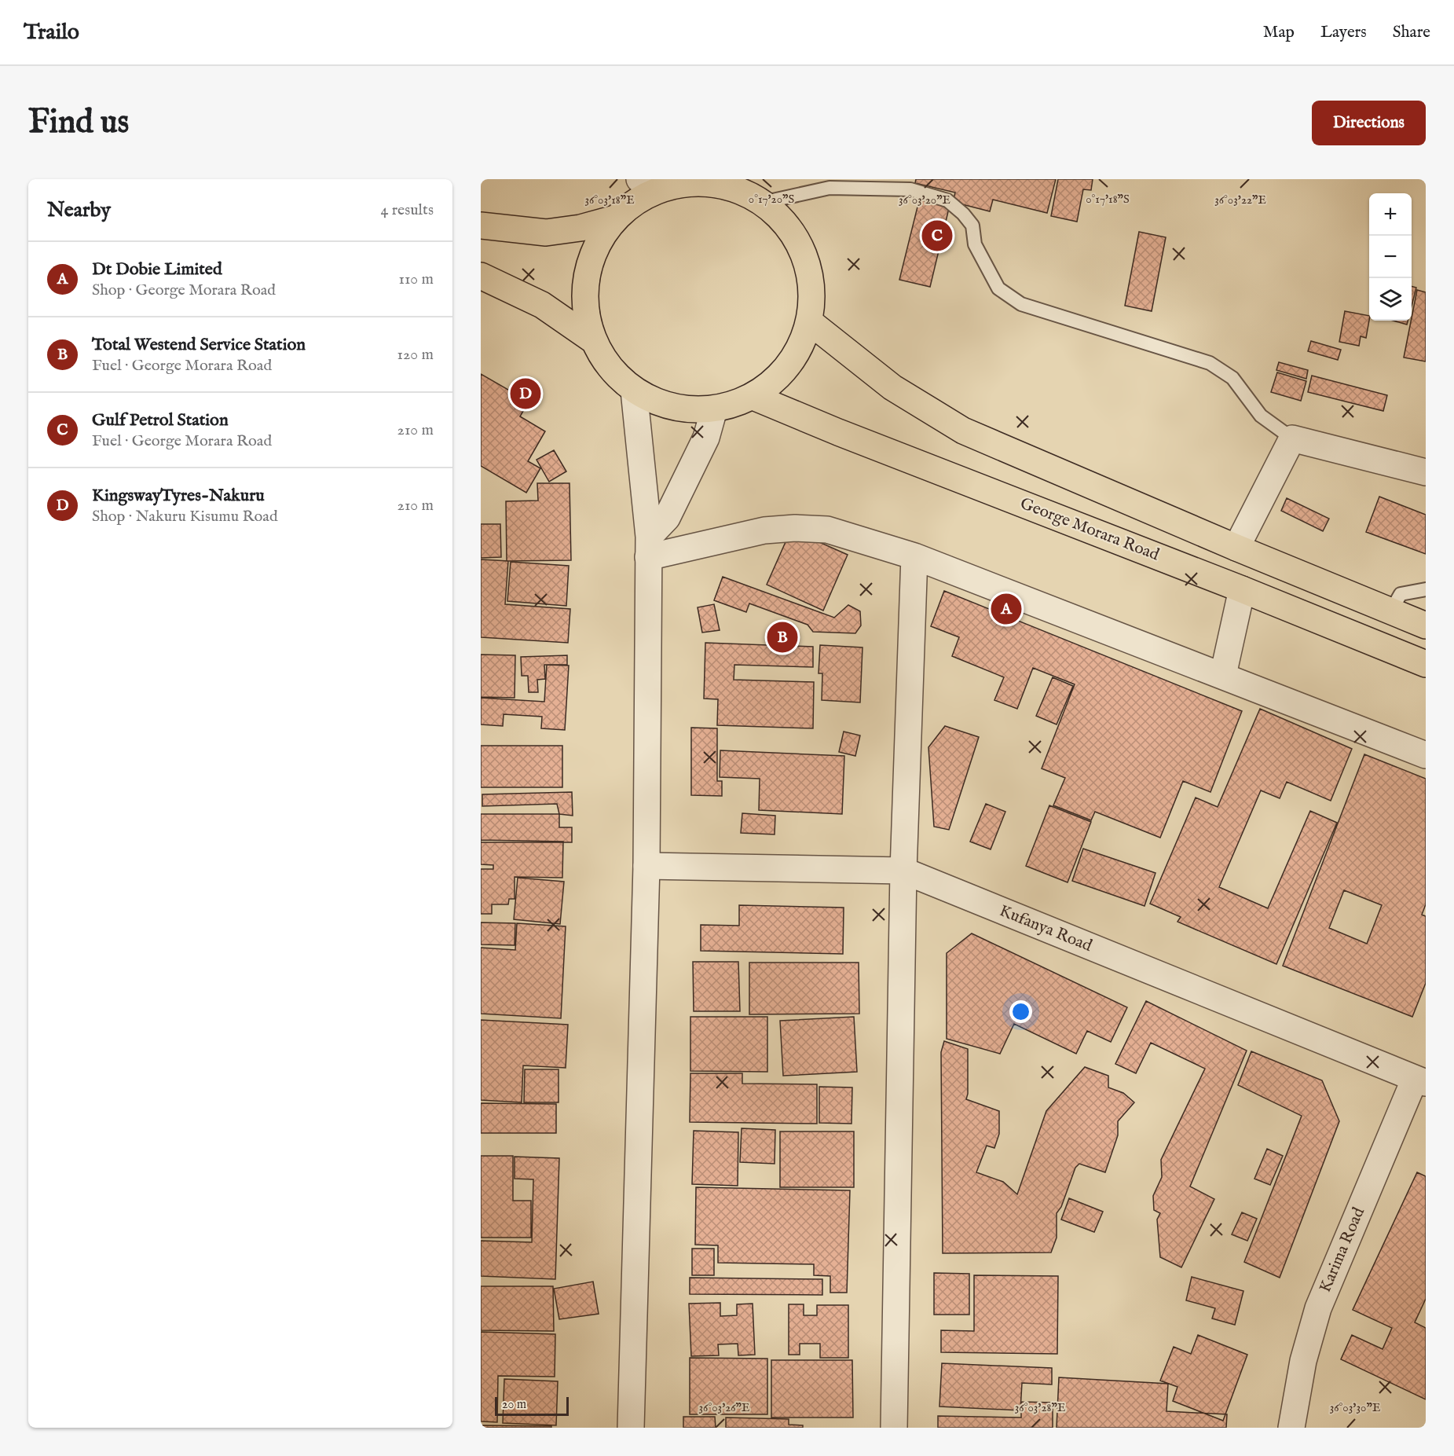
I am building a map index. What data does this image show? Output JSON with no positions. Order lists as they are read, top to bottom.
{
  "streets": {
    "highway": ["George Morara Road"],
    "street": ["Kufanya Road", "Karima Road"]
  },
  "crossings": [
    ["Kufanya Road", "Karima Road"]
  ],
  "scale_bar": "20 m",
  "page": {
    "header": "Trailo",
    "nav": ["Map", "Layers", "Share"],
    "buttons": "Directions",
    "title": "Find us",
    "heading": ["Nearby", "4 results"],
    "map_buttons": ["+", "−"],
    "pins": [
      "C",
      "D",
      "A",
      "B"
    ],
    "list": [
      {
        "mark": "A",
        "name": "Dt Dobie Limited",
        "note": "Shop · George Morara Road",
        "value": "110 m"
      },
      {
        "mark": "B",
        "name": "Total Westend Service Station",
        "note": "Fuel · George Morara Road",
        "value": "120 m"
      },
      {
        "mark": "C",
        "name": "Gulf Petrol Station",
        "note": "Fuel · George Morara Road",
        "value": "210 m"
      },
      {
        "mark": "D",
        "name": "KingswayTyres-Nakuru",
        "note": "Shop · Nakuru Kisumu Road",
        "value": "210 m"
      }
    ],
    "scale": "20 m"
  },
  "coordinates": [
    "0°17'20\"S",
    "0°17'18\"S",
    "36°03'18\"E",
    "36°03'20\"E",
    "36°03'22\"E",
    "36°03'26\"E",
    "36°03'28\"E",
    "36°03'30\"E"
  ]
}
